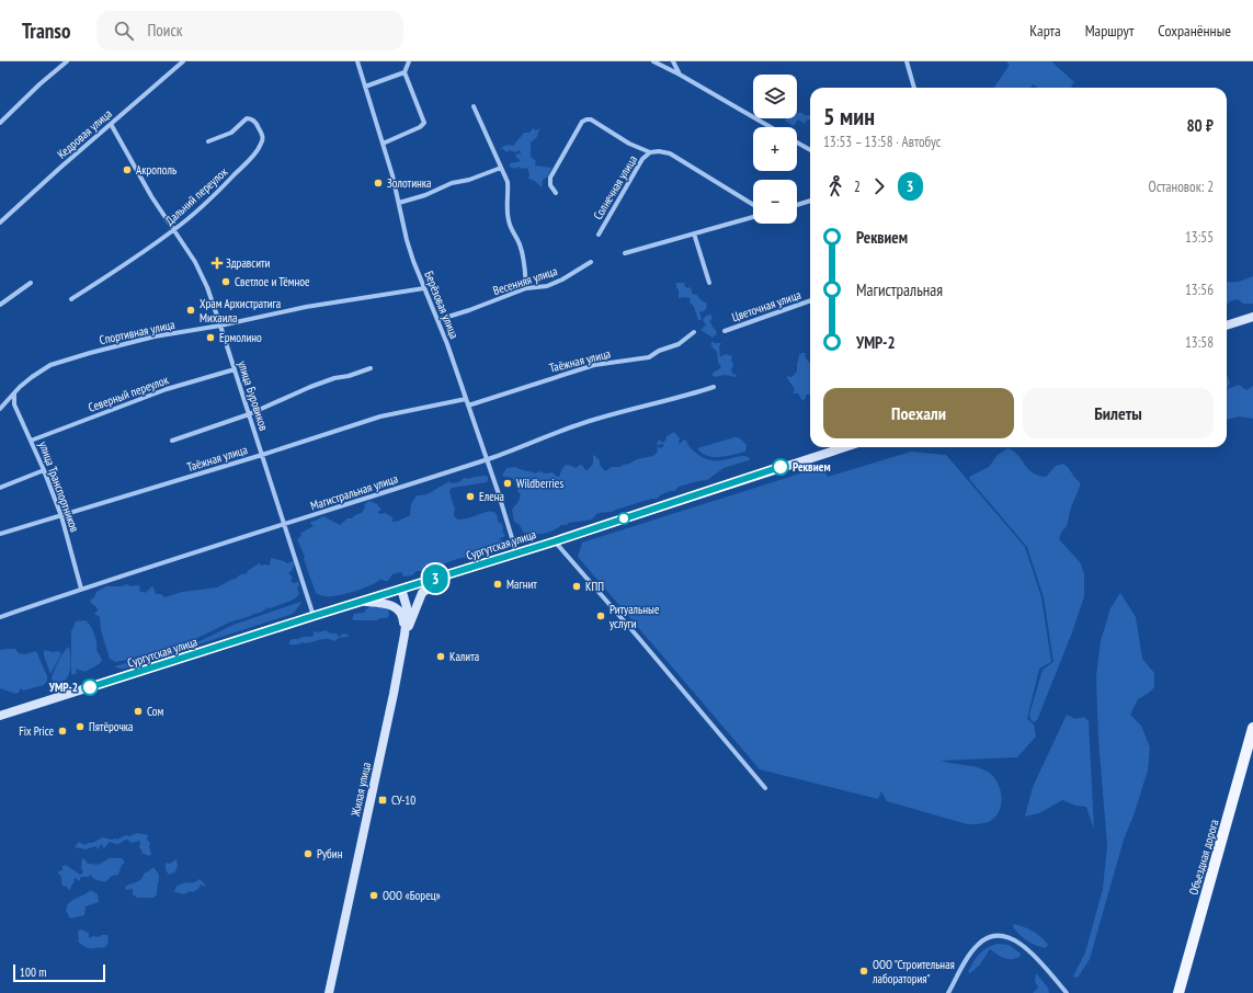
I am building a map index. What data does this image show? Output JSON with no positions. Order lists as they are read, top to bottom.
{
  "streets": {
    "main road": ["Сургутская улица", "Жилая улица", "Объездная дорога"],
    "street": [
      "Кедровая улица",
      "Солнечная улица",
      "Дальний переулок",
      "Весенняя улица",
      "Берёзовая улица",
      "Цветочная улица",
      "Спортивная улица",
      "Таёжная улица",
      "Северный переулок",
      "улица Буровиков",
      "улица Транспортников",
      "Магистральная улица"
    ]
  },
  "crossings": [
    ["Кедровая улица", "улица Буровиков"],
    ["Дальний переулок", "улица Буровиков"],
    ["Весенняя улица", "Берёзовая улица"],
    ["Берёзовая улица", "Спортивная улица"],
    ["Берёзовая улица", "Таёжная улица"],
    ["Берёзовая улица", "Магистральная улица"],
    ["Берёзовая улица", "Сургутская улица"],
    ["Спортивная улица", "улица Буровиков"],
    ["Спортивная улица", "улица Транспортников"],
    ["Таёжная улица", "улица Буровиков"],
    ["Таёжная улица", "улица Транспортников"],
    ["Северный переулок", "улица Буровиков"],
    ["Северный переулок", "улица Транспортников"],
    ["улица Буровиков", "Магистральная улица"],
    ["улица Буровиков", "Сургутская улица"],
    ["улица Транспортников", "Магистральная улица"],
    ["Сургутская улица", "Жилая улица"]
  ],
  "places": {
    "other": [
      "Акрополь",
      "Золотинка",
      "Светлое и Тёмное",
      "Храм Архистратига Михаила",
      "Ермолино",
      "Реквием",
      "Wildberries",
      "Елена",
      "Магнит",
      "КПП",
      "Ритуальные услуги",
      "Калита",
      "УМР-2",
      "Сом",
      "Пятёрочка",
      "Fix Price",
      "Рубин",
      "ООО «Борец»",
      "ООО \"Строительная лаборатория\""
    ],
    "health": ["Здравсити"],
    "transit": ["СУ-10"]
  },
  "lines": ["bus line 3"],
  "scale_bar": "100 m",
  "page": {
    "header": "Transo",
    "search": "Поиск",
    "nav": ["Карта", "Маршрут", "Сохранённые"],
    "on_map": "3",
    "map_buttons": ["+", "−"],
    "heading": ["5 мин", "13:53 – 13:58 · Автобус", "80 ₽"],
    "legs": ["2", "3", "Остановок: 2"],
    "list": [
      {
        "name": "Реквием",
        "value": "13:55"
      },
      {
        "name": "Магистральная",
        "value": "13:56"
      },
      {
        "name": "УМР-2",
        "value": "13:58"
      }
    ],
    "buttons": ["Поехали", "Билеты"],
    "scale": "100 m"
  }
}
